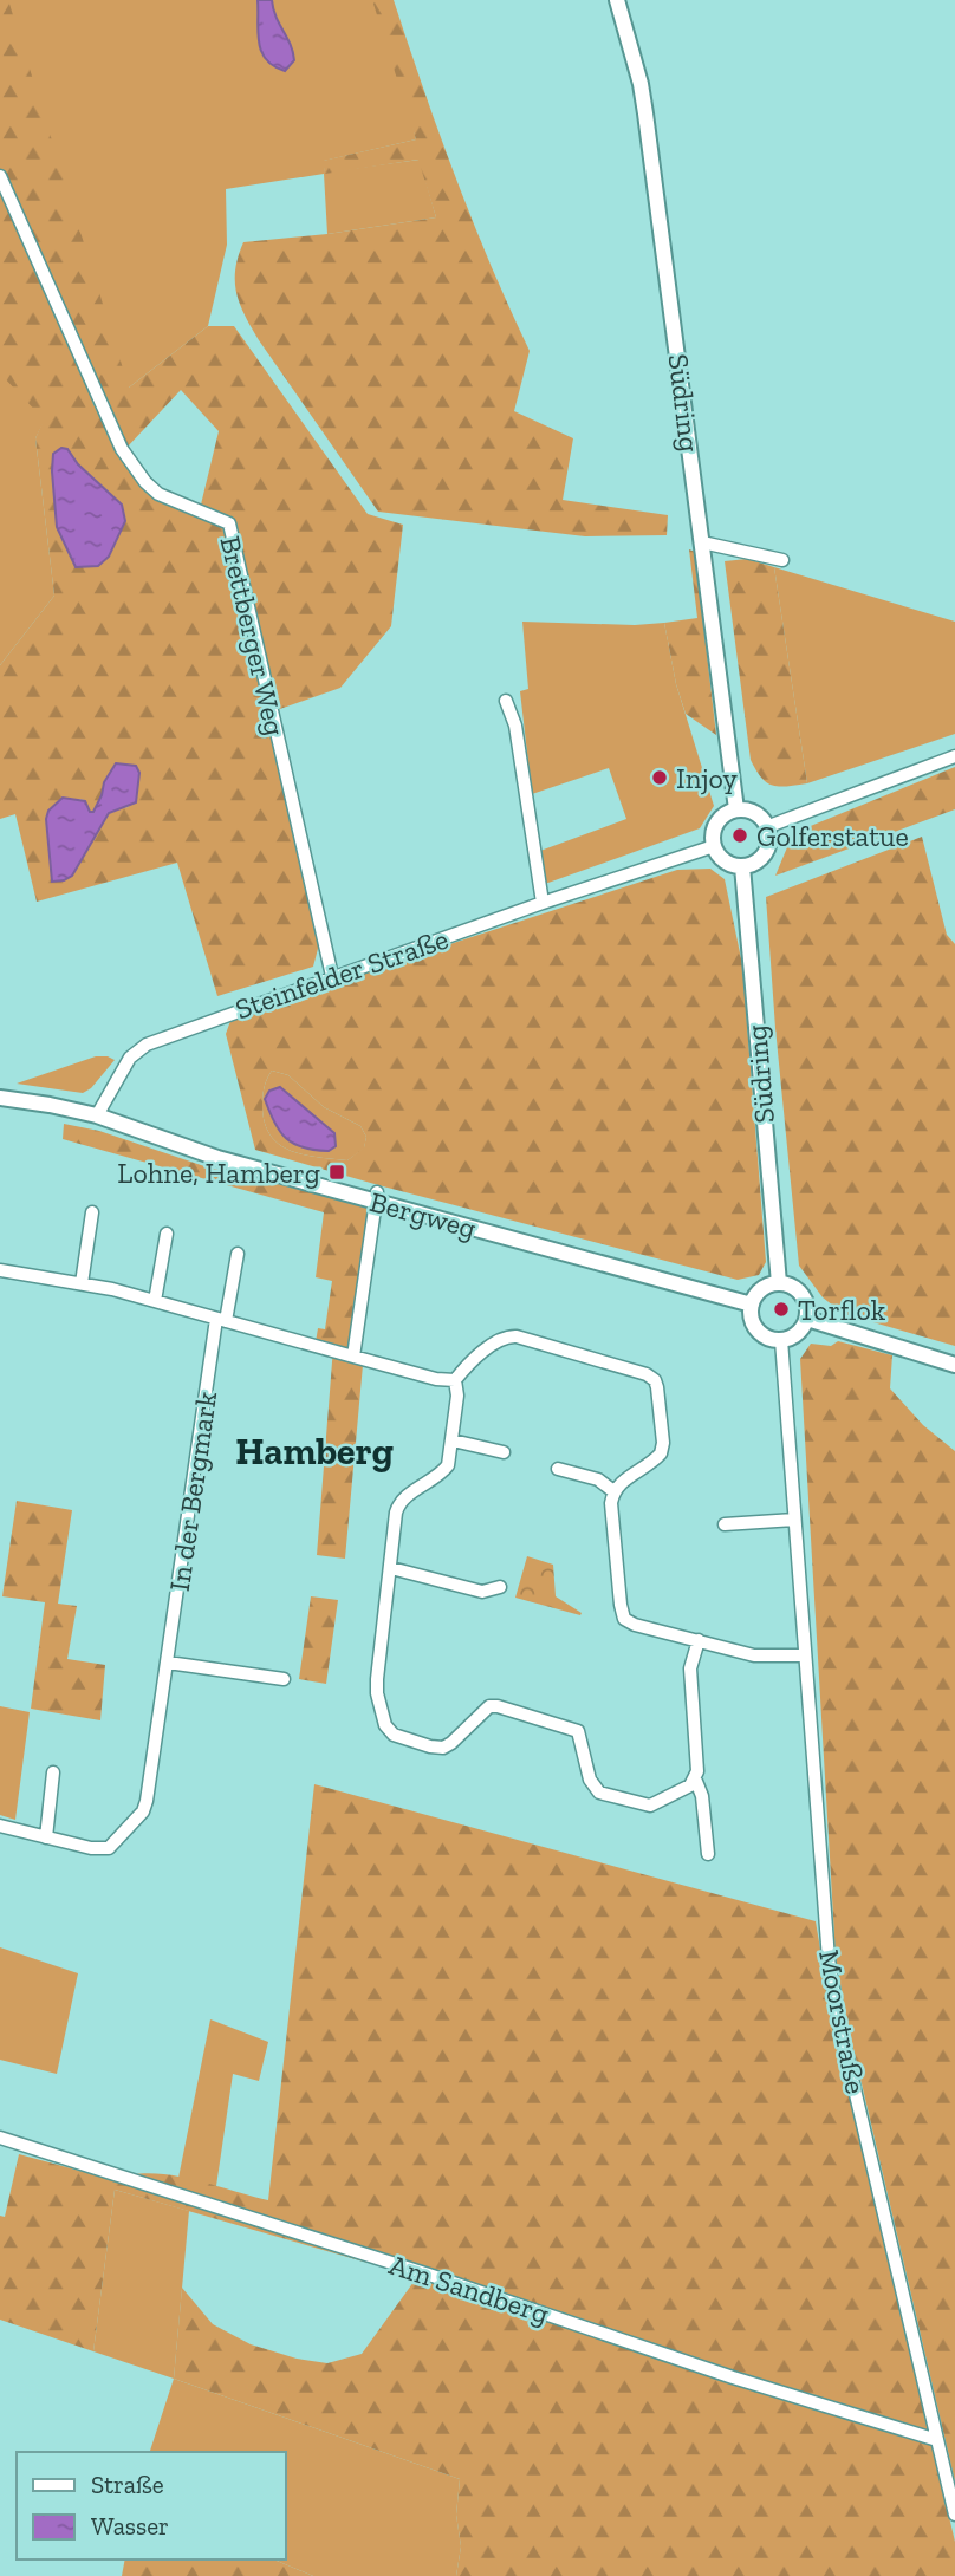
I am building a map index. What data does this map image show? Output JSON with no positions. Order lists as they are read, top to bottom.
{
  "streets": {
    "main road": ["Südring", "Bergweg"],
    "street": [
      "Brettberger Weg",
      "Steinfelder Straße",
      "In der Bergmark",
      "Moorstraße",
      "Am Sandberg"
    ]
  },
  "crossings": [
    ["Südring", "Steinfelder Straße"],
    ["Südring", "Bergweg"],
    ["Südring", "Moorstraße"],
    ["Brettberger Weg", "Steinfelder Straße"],
    ["Steinfelder Straße", "Bergweg"],
    ["Bergweg", "Moorstraße"],
    ["Moorstraße", "Am Sandberg"]
  ],
  "districts": ["Hamberg"],
  "places": {
    "other": ["Injoy", "Golferstatue", "Torflok"],
    "transit": ["Lohne, Hamberg"]
  },
  "legend": ["Straße", "Wasser"]
}
